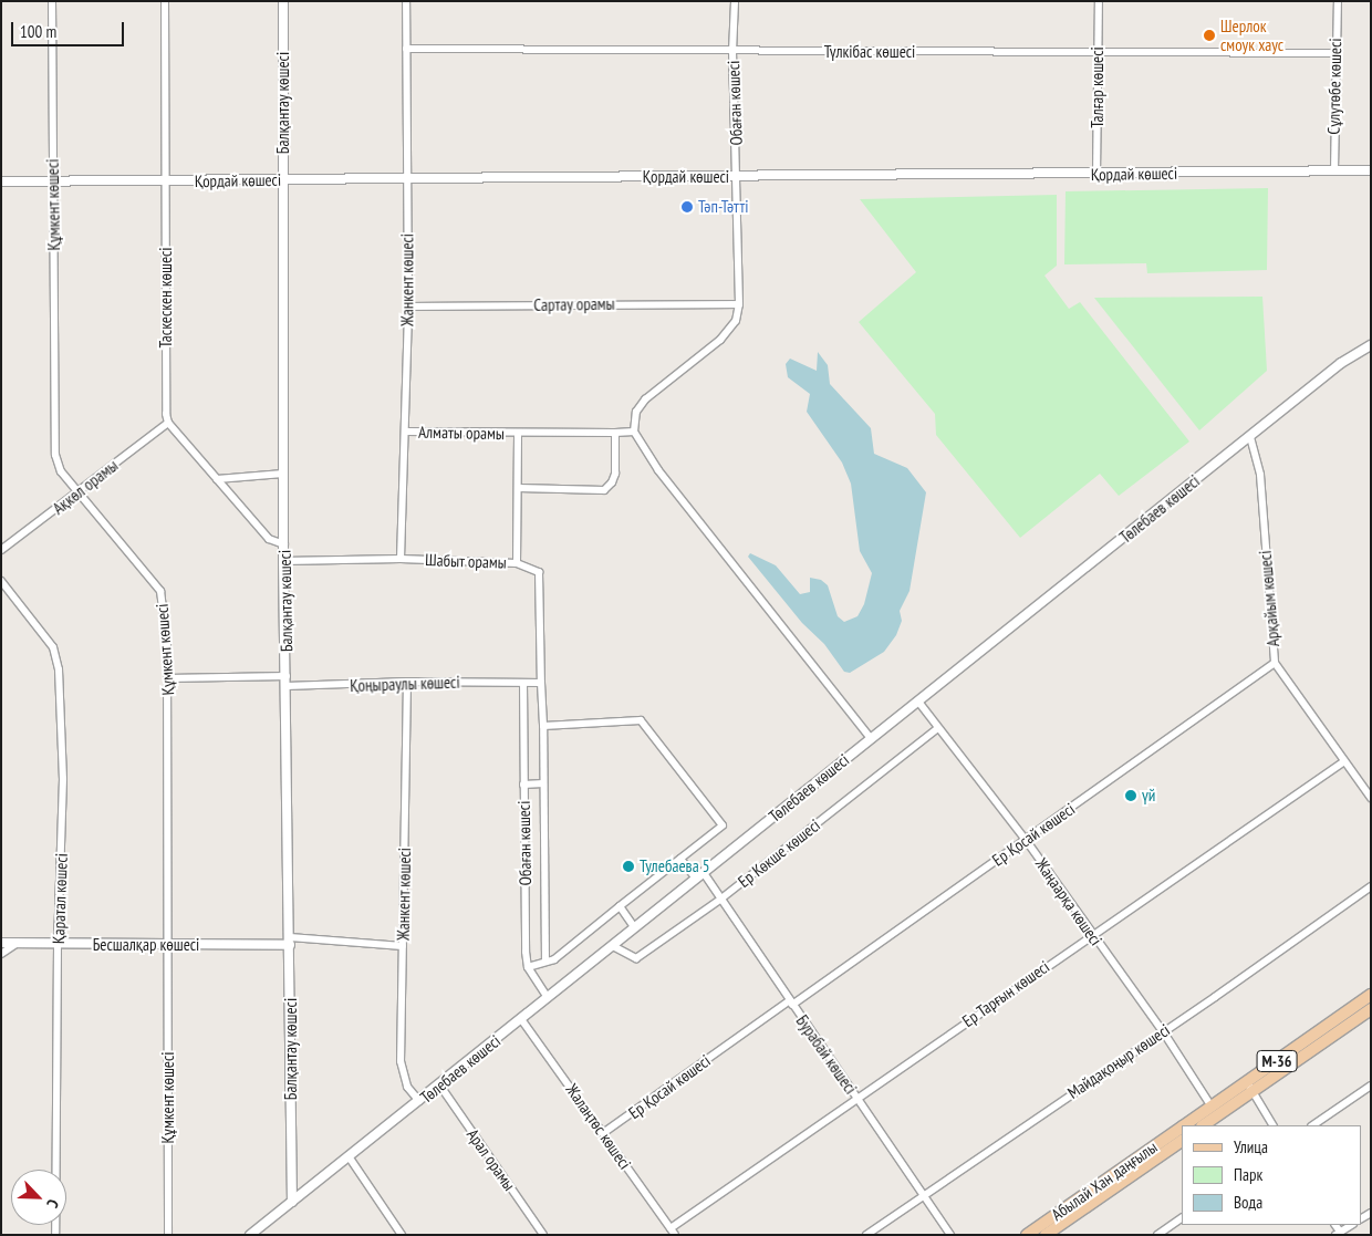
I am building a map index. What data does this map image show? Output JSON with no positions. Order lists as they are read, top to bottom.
{
  "streets": {
    "main road": ["M-36", "Абылай Хан даңғылы"],
    "street": [
      "Түлкібас көшесі",
      "Сұлутөбе көшесі",
      "Талғар көшесі",
      "Балқантау көшесі",
      "Обаған көшесі",
      "Қордай көшесі",
      "Құмкент көшесі",
      "Жанкент көшесі",
      "Таскескен көшесі",
      "Сартау орамы",
      "Алматы орамы",
      "Ақкөл орамы",
      "Төлебаев көшесі",
      "Шабыт орамы",
      "Арқайым көшесі",
      "Қоңыраулы көшесі",
      "Ер Қосай көшесі",
      "Ер Көкше көшесі",
      "Қаратал көшесі",
      "Жаңаарқа көшесі",
      "Бесшалқар көшесі",
      "Ер Тарғын көшесі",
      "Бурабай көшесі",
      "Майдақоңыр көшесі",
      "Жалаңтөс көшесі",
      "Арал орамы"
    ]
  },
  "crossings": [
    ["Түлкібас көшесі", "Сұлутөбе көшесі"],
    ["Түлкібас көшесі", "Талғар көшесі"],
    ["Түлкібас көшесі", "Обаған көшесі"],
    ["Түлкібас көшесі", "Жанкент көшесі"],
    ["Сұлутөбе көшесі", "Қордай көшесі"],
    ["Талғар көшесі", "Қордай көшесі"],
    ["Балқантау көшесі", "Қордай көшесі"],
    ["Балқантау көшесі", "Төлебаев көшесі"],
    ["Балқантау көшесі", "Шабыт орамы"],
    ["Балқантау көшесі", "Қоңыраулы көшесі"],
    ["Балқантау көшесі", "Бесшалқар көшесі"],
    ["Обаған көшесі", "Қордай көшесі"],
    ["Обаған көшесі", "Сартау орамы"],
    ["Обаған көшесі", "Қоңыраулы көшесі"],
    ["Қордай көшесі", "Құмкент көшесі"],
    ["Қордай көшесі", "Жанкент көшесі"],
    ["Қордай көшесі", "Таскескен көшесі"],
    ["Құмкент көшесі", "Ақкөл орамы"],
    ["Құмкент көшесі", "Бесшалқар көшесі"],
    ["Жанкент көшесі", "Сартау орамы"],
    ["Жанкент көшесі", "Алматы орамы"],
    ["Жанкент көшесі", "Төлебаев көшесі"],
    ["Жанкент көшесі", "Шабыт орамы"],
    ["Жанкент көшесі", "Қоңыраулы көшесі"],
    ["Таскескен көшесі", "Ақкөл орамы"],
    ["Алматы орамы", "Шабыт орамы"],
    ["Төлебаев көшесі", "Арқайым көшесі"],
    ["Төлебаев көшесі", "Ер Көкше көшесі"],
    ["Төлебаев көшесі", "Жаңаарқа көшесі"],
    ["Төлебаев көшесі", "Бурабай көшесі"],
    ["Төлебаев көшесі", "Жалаңтөс көшесі"],
    ["Төлебаев көшесі", "Арал орамы"],
    ["Арқайым көшесі", "Ер Қосай көшесі"],
    ["Арқайым көшесі", "Ер Тарғын көшесі"],
    ["Ер Қосай көшесі", "Жаңаарқа көшесі"],
    ["Ер Қосай көшесі", "Бурабай көшесі"],
    ["Ер Қосай көшесі", "Жалаңтөс көшесі"],
    ["Ер Көкше көшесі", "Жаңаарқа көшесі"],
    ["Ер Көкше көшесі", "Бурабай көшесі"],
    ["Қаратал көшесі", "Бесшалқар көшесі"],
    ["Жаңаарқа көшесі", "Ер Тарғын көшесі"],
    ["Жаңаарқа көшесі", "Майдақоңыр көшесі"],
    ["Жаңаарқа көшесі", "Абылай Хан даңғылы"],
    ["Ер Тарғын көшесі", "Бурабай көшесі"],
    ["Ер Тарғын көшесі", "Жалаңтөс көшесі"],
    ["Бурабай көшесі", "Майдақоңыр көшесі"]
  ],
  "places": [
    "Шерлок смоук хаус",
    "Тәп-Тәтті",
    "үй",
    "Тулебаева 5"
  ],
  "legend": ["Улица", "Парк", "Вода"],
  "scale_bar": "100 m",
  "north": "bottom right"
}
